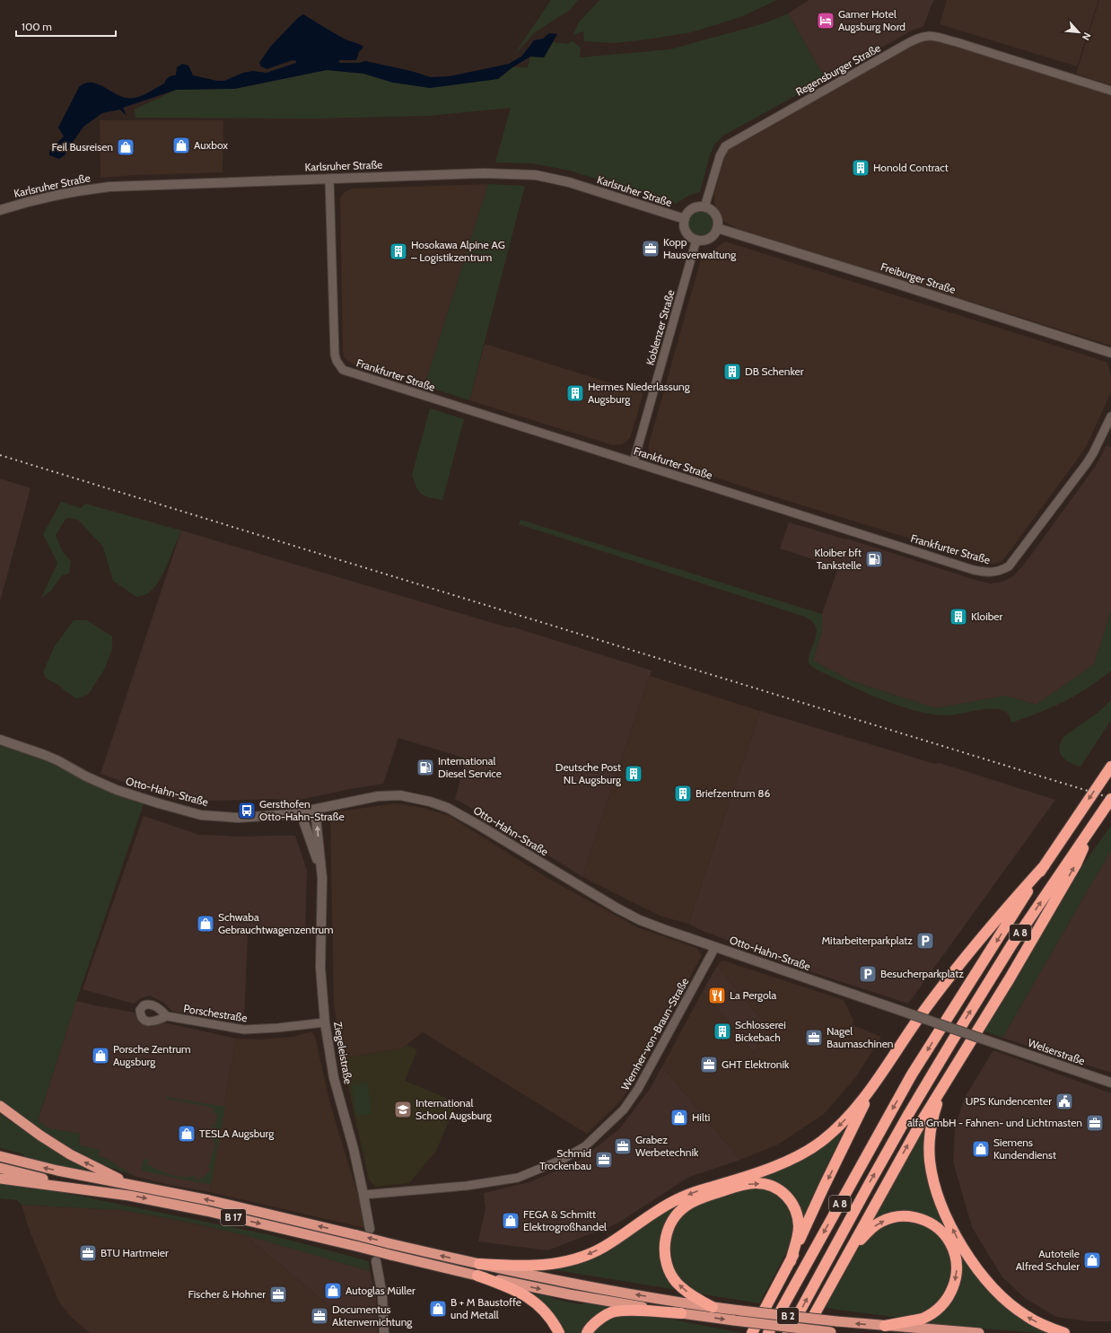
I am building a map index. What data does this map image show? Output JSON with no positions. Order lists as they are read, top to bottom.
{
  "streets": {
    "highway": ["A 8", "B 17", "B 2"],
    "street": [
      "Regensburger Straße",
      "Karlsruher Straße",
      "Freiburger Straße",
      "Koblenzer Straße",
      "Frankfurter Straße",
      "Otto-Hahn-Straße",
      "Porschestraße",
      "Wernher-von-Braun-Straße",
      "Welserstraße",
      "Ziegeleistraße"
    ]
  },
  "crossings": [
    ["Regensburger Straße", "Karlsruher Straße"],
    ["Regensburger Straße", "Freiburger Straße"],
    ["Regensburger Straße", "Koblenzer Straße"],
    ["Karlsruher Straße", "Freiburger Straße"],
    ["Karlsruher Straße", "Koblenzer Straße"],
    ["Karlsruher Straße", "Frankfurter Straße"],
    ["Freiburger Straße", "Koblenzer Straße"],
    ["Koblenzer Straße", "Frankfurter Straße"],
    ["Otto-Hahn-Straße", "Wernher-von-Braun-Straße"],
    ["Otto-Hahn-Straße", "Welserstraße"],
    ["Otto-Hahn-Straße", "Ziegeleistraße"],
    ["Porschestraße", "Ziegeleistraße"],
    ["Wernher-von-Braun-Straße", "Ziegeleistraße"]
  ],
  "places": {
    "hotel": ["Garner Hotel Augsburg Nord"],
    "shop": [
      "Auxbox",
      "Feil Busreisen",
      "Schwaba Gebrauchtwagenzentrum",
      "Porsche Zentrum Augsburg",
      "Hilti",
      "TESLA Augsburg",
      "Siemens Kundendienst",
      "FEGA & Schmitt Elektrogroßhandel",
      "Autoteile Alfred Schuler",
      "Autoglas Müller",
      "B + M Baustoffe und Metall"
    ],
    "building": [
      "Honold Contract",
      "Hosokawa Alpine AG – Logistikzentrum",
      "DB Schenker",
      "Hermes Niederlassung Augsburg",
      "Kloiber",
      "Deutsche Post NL Augsburg",
      "Briefzentrum 86",
      "Schlosserei Bickebach"
    ],
    "office": [
      "Kopp Hausverwaltung",
      "Nagel Baumaschinen",
      "GHT Elektronik",
      "alfa GmbH - Fahnen- und Lichtmasten",
      "Grabez Werbetechnik",
      "Schmid Trockenbau",
      "BTU Hartmeier",
      "Fischer & Hohner",
      "Documentus Aktenvernichtung"
    ],
    "fuel station": ["Kloiber bft Tankstelle", "International Diesel Service"],
    "bus stop": ["Gersthofen Otto-Hahn-Straße"],
    "parking": ["Mitarbeiterparkplatz", "Besucherparkplatz"],
    "restaurant": ["La Pergola"],
    "public building": ["UPS Kundencenter"],
    "school or university": ["International School Augsburg"]
  },
  "scale_bar": "100 m",
  "north": "bottom right"
}
